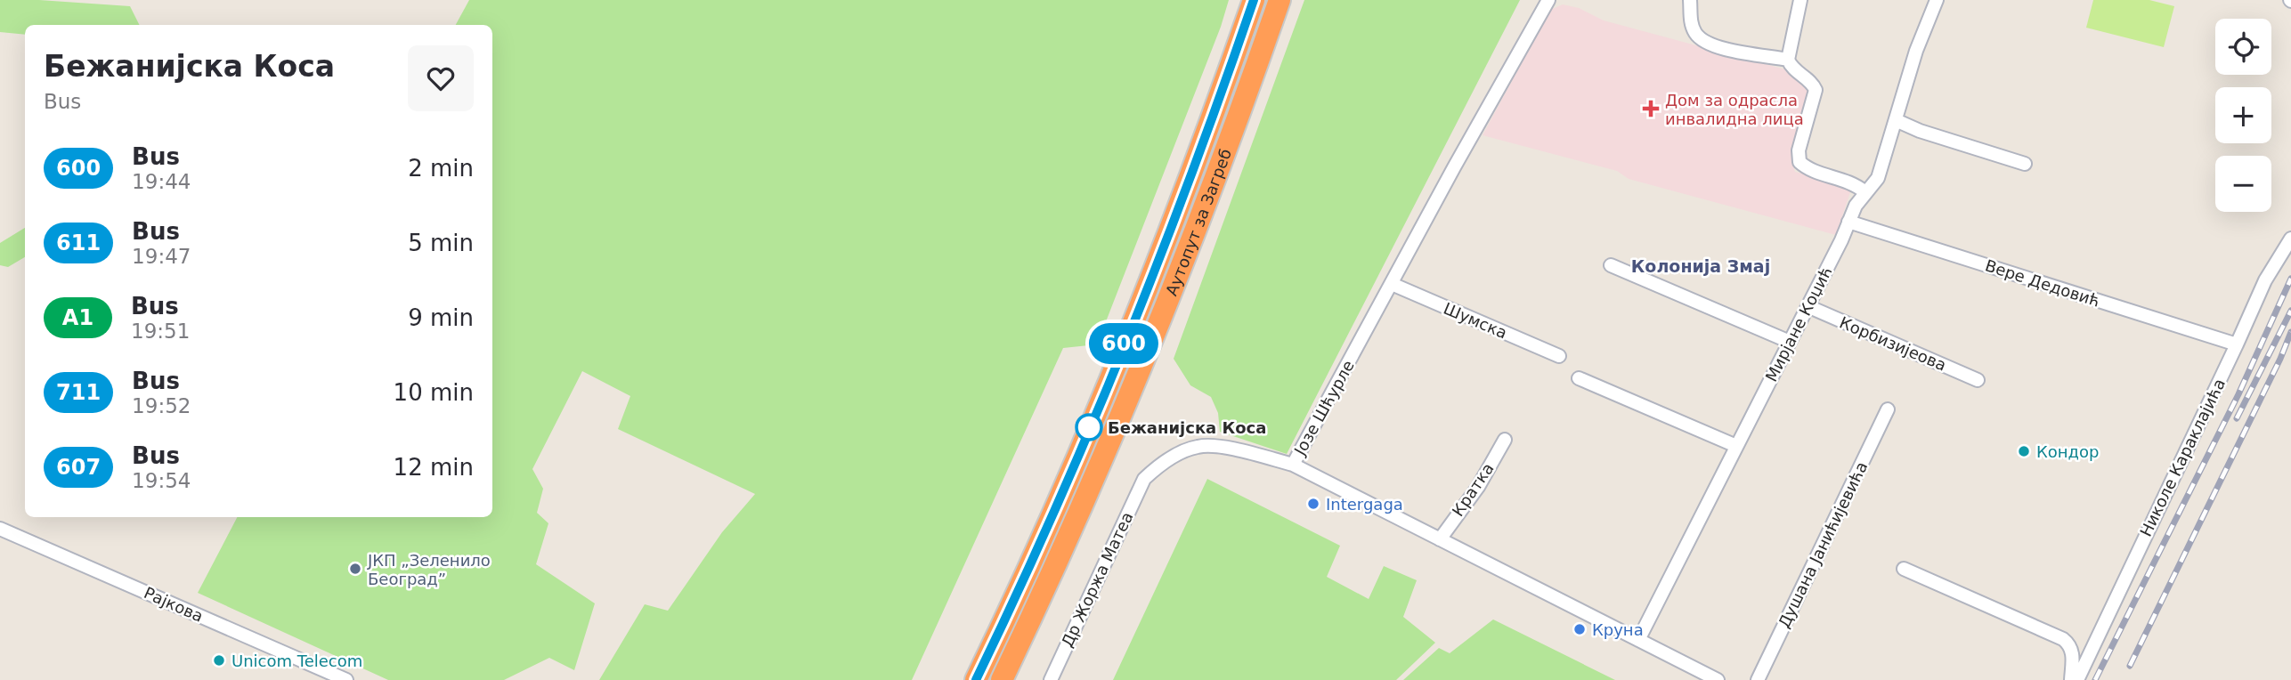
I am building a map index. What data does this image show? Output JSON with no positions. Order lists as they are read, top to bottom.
{
  "streets": {
    "highway": ["Аутопут за Загреб"],
    "street": [
      "Вере Дедовић",
      "Шумска",
      "Мирјане Коџић",
      "Корбизијеова",
      "Јозе Шћурле",
      "Николе Караклајића",
      "Кратка",
      "Душана Јанићијевића",
      "Др Жоржа Матеа",
      "Рајкова"
    ]
  },
  "crossings": [
    ["Вере Дедовић", "Мирјане Коџић"],
    ["Вере Дедовић", "Николе Караклајића"],
    ["Шумска", "Јозе Шћурле"],
    ["Мирјане Коџић", "Корбизијеова"],
    ["Мирјане Коџић", "Јозе Шћурле"],
    ["Јозе Шћурле", "Кратка"],
    ["Јозе Шћурле", "Др Жоржа Матеа"]
  ],
  "districts": ["Колонија Змај"],
  "places": {
    "health": ["Дом за одрасла инвалидна лица"],
    "other": [
      "Бежанијска Коса",
      "Кондор",
      "Intergaga",
      "ЈКП „Зеленило Београд”",
      "Круна",
      "Unicom Telecom"
    ]
  },
  "lines": ["bus line 600"],
  "page": {
    "on_map": "600",
    "map_buttons": ["+", "−"],
    "heading": ["Бежанијска Коса", "Bus"],
    "list": [
      {
        "mark": "600",
        "name": "Bus",
        "note": "19:44",
        "value": "2 min"
      },
      {
        "mark": "611",
        "name": "Bus",
        "note": "19:47",
        "value": "5 min"
      },
      {
        "mark": "A1",
        "name": "Bus",
        "note": "19:51",
        "value": "9 min"
      },
      {
        "mark": "711",
        "name": "Bus",
        "note": "19:52",
        "value": "10 min"
      },
      {
        "mark": "607",
        "name": "Bus",
        "note": "19:54",
        "value": "12 min"
      }
    ]
  }
}
